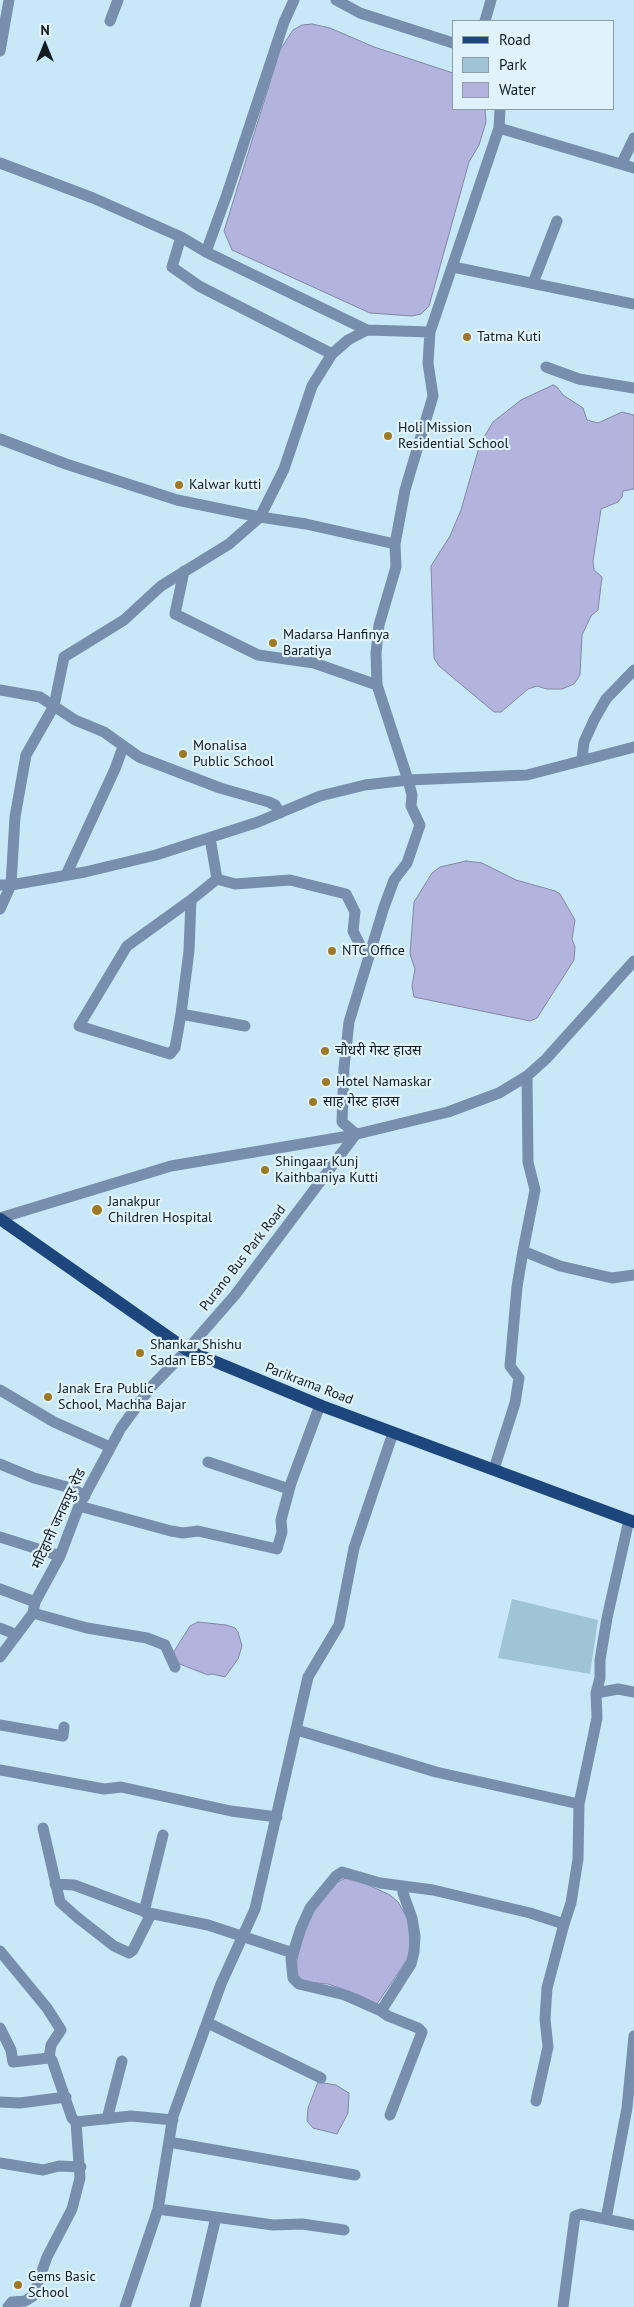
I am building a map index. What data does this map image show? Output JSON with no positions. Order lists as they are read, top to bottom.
{
  "streets": {
    "main road": ["Parikrama Road"],
    "street": ["Purano Bus Park Road", "मटिहानी जनकपुर रोड"]
  },
  "crossings": [
    ["Purano Bus Park Road", "Parikrama Road"],
    ["Purano Bus Park Road", "मटिहानी जनकपुर रोड"],
    ["Parikrama Road", "मटिहानी जनकपुर रोड"]
  ],
  "places": [
    "Tatma Kuti",
    "Holi Mission Residential School",
    "Kalwar kutti",
    "Madarsa Hanfinya Baratiya",
    "Monalisa Public School",
    "NTC Office",
    "चौधरी गेस्ट हाउस",
    "Hotel Namaskar",
    "साह गेस्ट हाउस",
    "Shingaar Kunj Kaithbaniya Kutti",
    "Janakpur Children Hospital",
    "Shankar Shishu Sadan EBS",
    "Janak Era Public School, Machha Bajar",
    "Gems Basic School"
  ],
  "legend": ["Road", "Park", "Water"],
  "north": "top"
}
